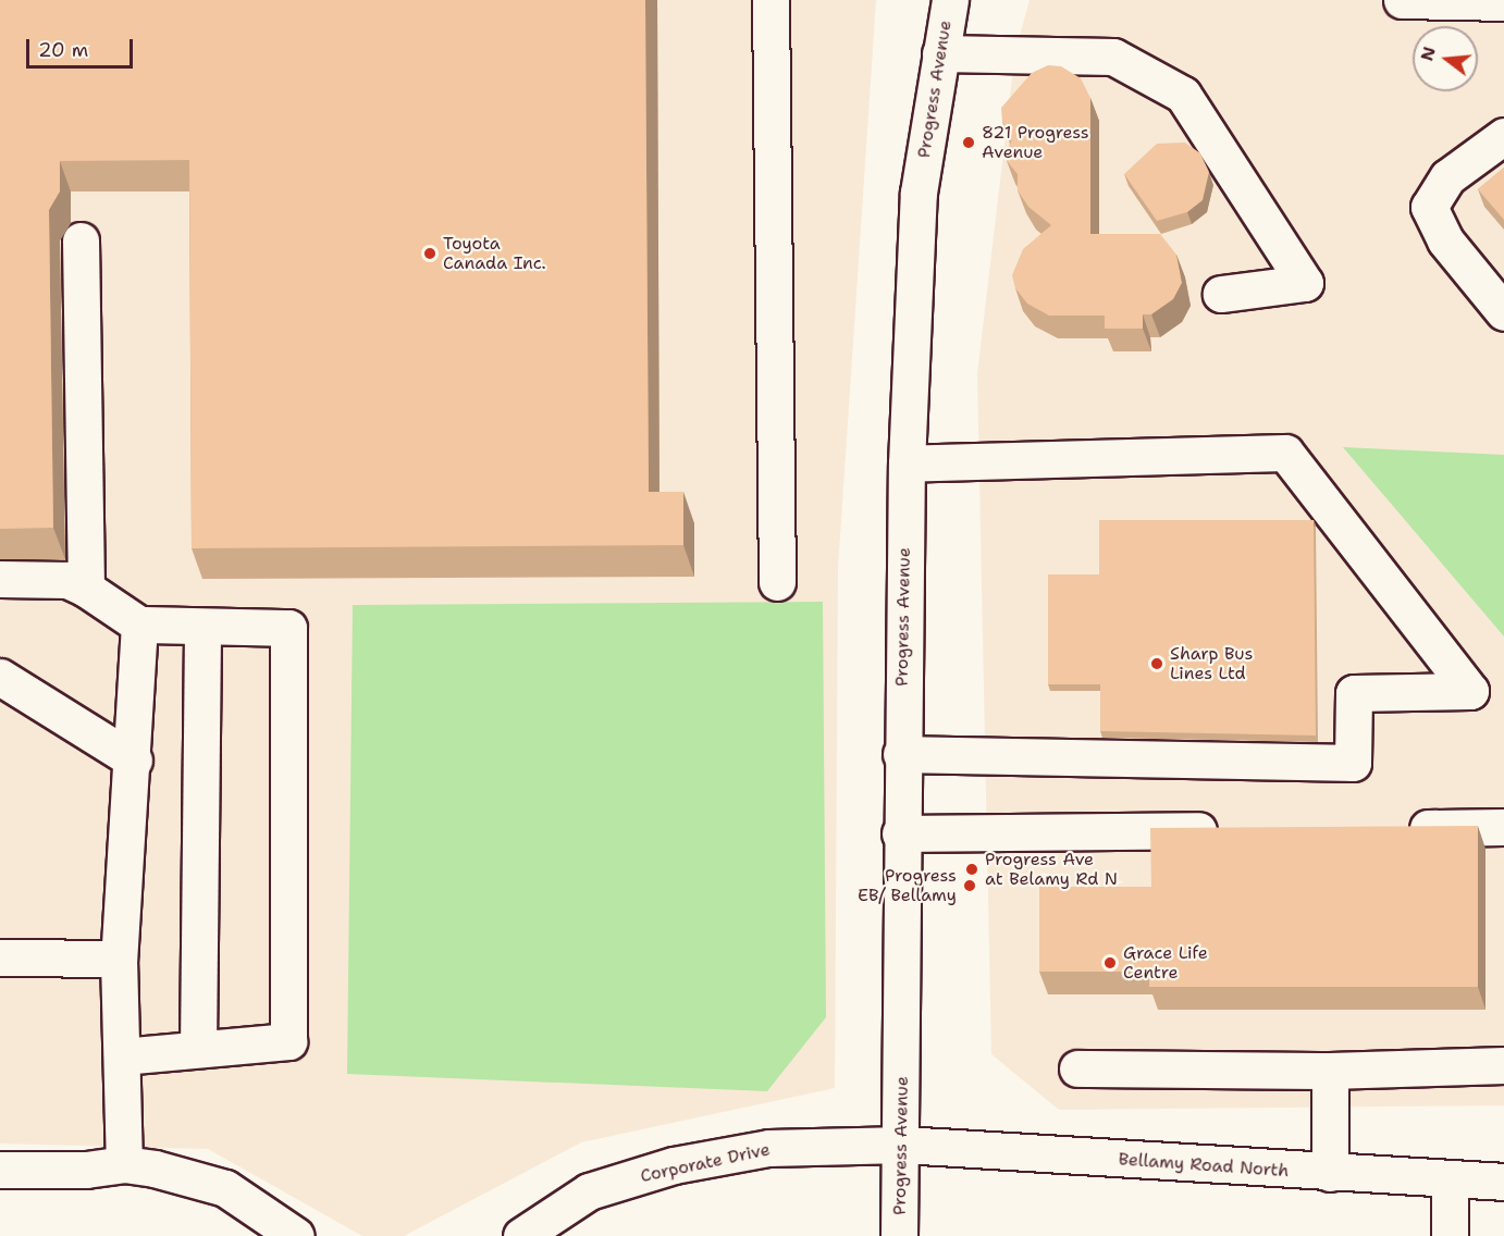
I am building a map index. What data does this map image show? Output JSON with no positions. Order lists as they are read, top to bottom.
{
  "streets": {
    "main road": ["Progress Avenue", "Corporate Drive", "Bellamy Road North"]
  },
  "crossings": [
    ["Progress Avenue", "Corporate Drive"],
    ["Progress Avenue", "Bellamy Road North"],
    ["Corporate Drive", "Bellamy Road North"]
  ],
  "places": [
    "821 Progress Avenue",
    "Toyota Canada Inc.",
    "Sharp Bus Lines Ltd",
    "Progress Ave at Belamy Rd N",
    "Progress EB/ Bellamy",
    "Grace Life Centre"
  ],
  "scale_bar": "20 m",
  "north": "left"
}
